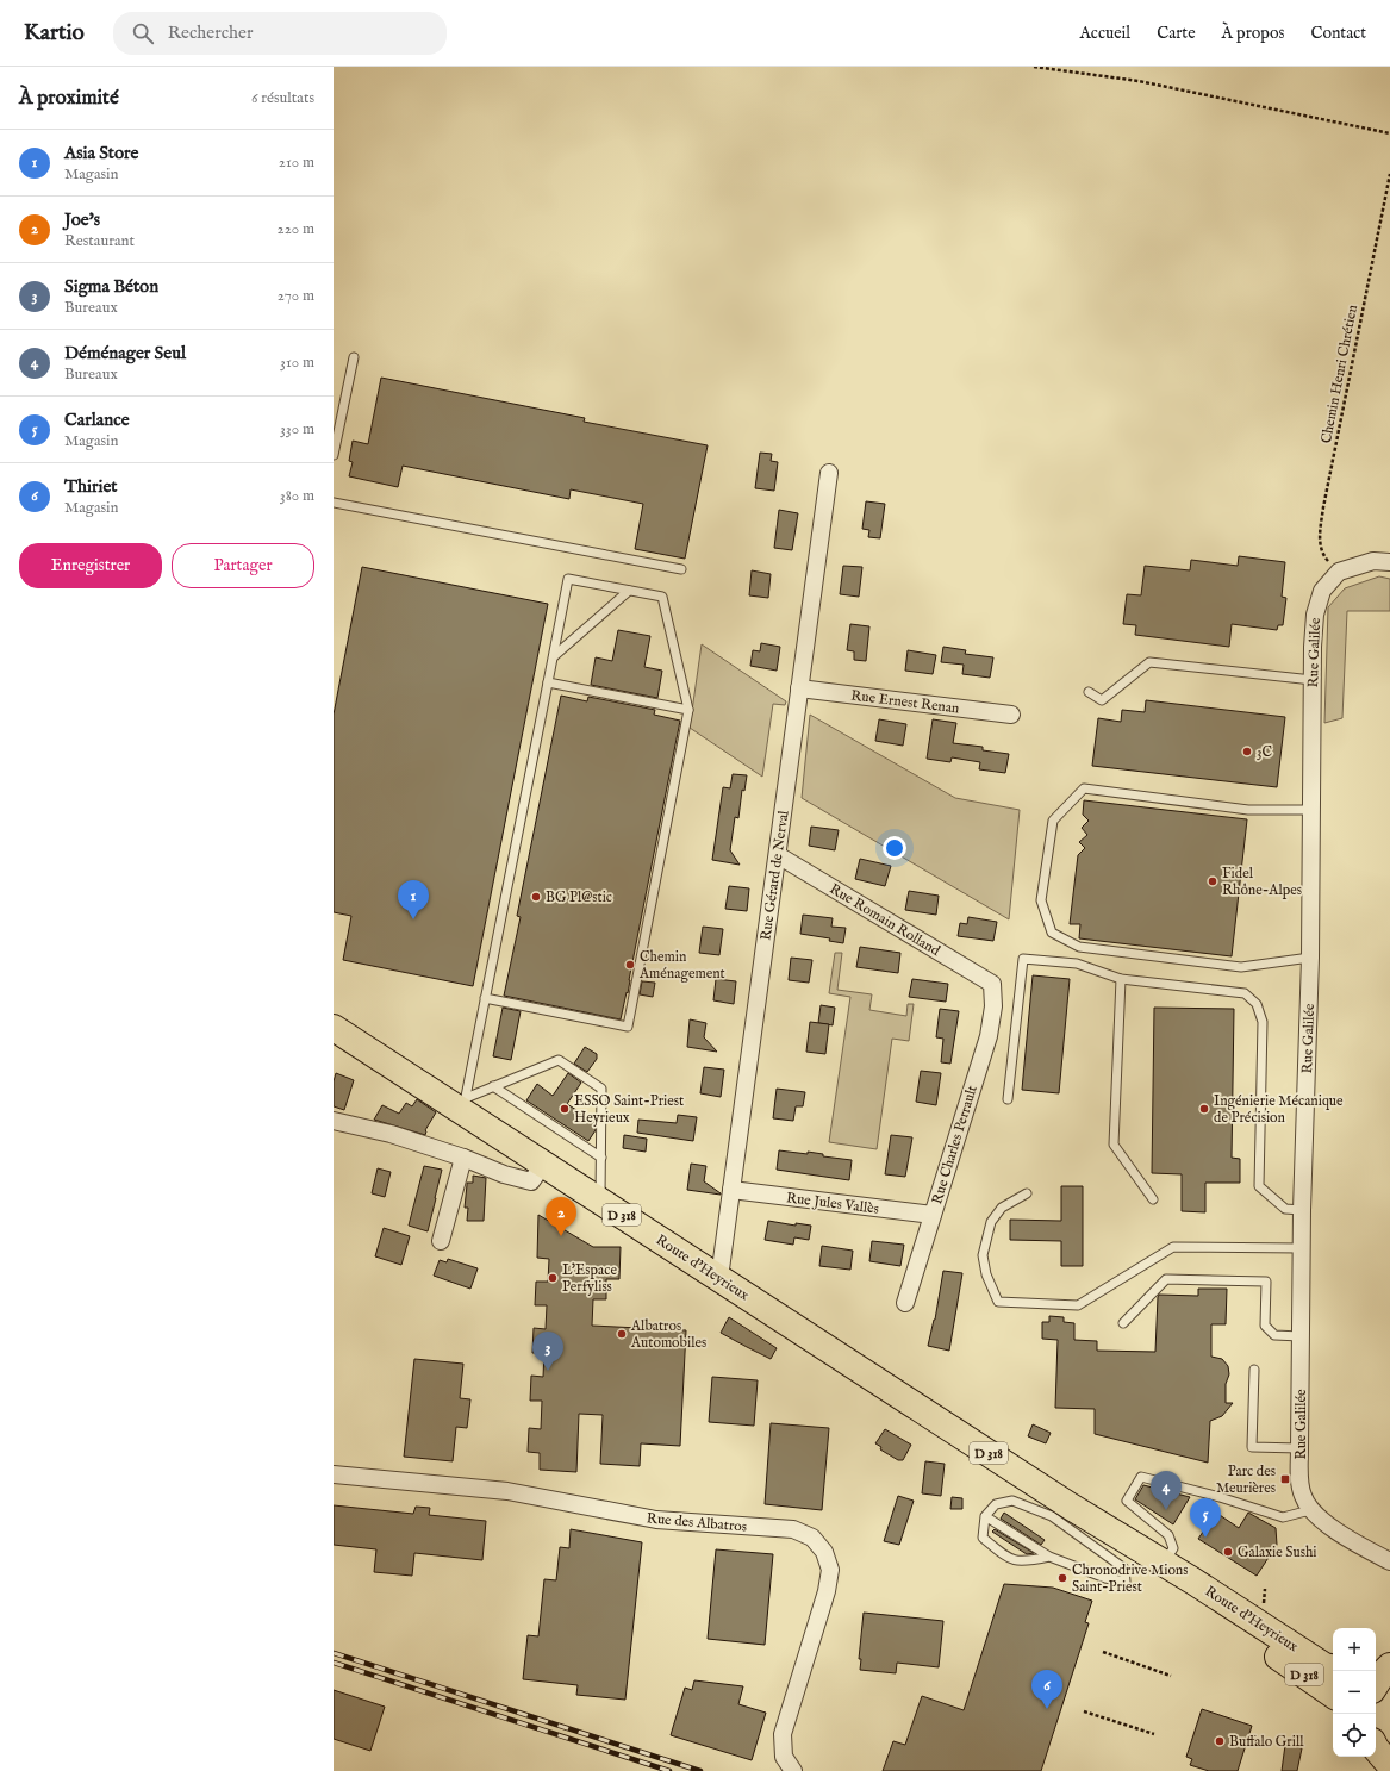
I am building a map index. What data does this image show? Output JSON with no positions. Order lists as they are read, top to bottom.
{
  "streets": {
    "main road": ["D 318", "Route d'Heyrieux"],
    "street": [
      "Rue Galilée",
      "Rue Ernest Renan",
      "Rue Gérard de Nerval",
      "Rue Romain Rolland",
      "Rue Charles Perrault",
      "Rue Jules Vallès",
      "Rue des Albatros"
    ],
    "path": ["Chemin Henri Chrétien"]
  },
  "crossings": [
    ["Chemin Henri Chrétien", "Rue Galilée"],
    ["Rue Ernest Renan", "Rue Gérard de Nerval"],
    ["Rue Gérard de Nerval", "Rue Romain Rolland"],
    ["Rue Gérard de Nerval", "Rue Jules Vallès"],
    ["Rue Gérard de Nerval", "Route d'Heyrieux"],
    ["Rue Romain Rolland", "Rue Charles Perrault"],
    ["Rue Charles Perrault", "Rue Jules Vallès"]
  ],
  "places": {
    "other": [
      "3C",
      "Fidel Rhône-Alpes",
      "BG Pl@stic",
      "Chemin Aménagement",
      "ESSO Saint-Priest Heyrieux",
      "Ingénierie Mécanique de Précision",
      "L'Espace Perfyliss",
      "Albatros Automobiles",
      "Galaxie Sushi",
      "Chronodrive Mions Saint-Priest",
      "Buffalo Grill"
    ],
    "transit": ["Parc des Meurières"]
  },
  "page": {
    "header": "Kartio",
    "search": "Rechercher",
    "nav": [
      "Accueil",
      "Carte",
      "À propos",
      "Contact"
    ],
    "heading": ["À proximité", "6 résultats"],
    "list": [
      {
        "mark": "1",
        "name": "Asia Store",
        "note": "Magasin",
        "value": "210 m"
      },
      {
        "mark": "2",
        "name": "Joe's",
        "note": "Restaurant",
        "value": "220 m"
      },
      {
        "mark": "3",
        "name": "Sigma Béton",
        "note": "Bureaux",
        "value": "270 m"
      },
      {
        "mark": "4",
        "name": "Déménager Seul",
        "note": "Bureaux",
        "value": "310 m"
      },
      {
        "mark": "5",
        "name": "Carlance",
        "note": "Magasin",
        "value": "330 m"
      },
      {
        "mark": "6",
        "name": "Thiriet",
        "note": "Magasin",
        "value": "380 m"
      }
    ],
    "buttons": ["Enregistrer", "Partager"],
    "pins": [
      "1",
      "2",
      "3",
      "4",
      "5",
      "6"
    ],
    "map_buttons": ["+", "−"]
  }
}
